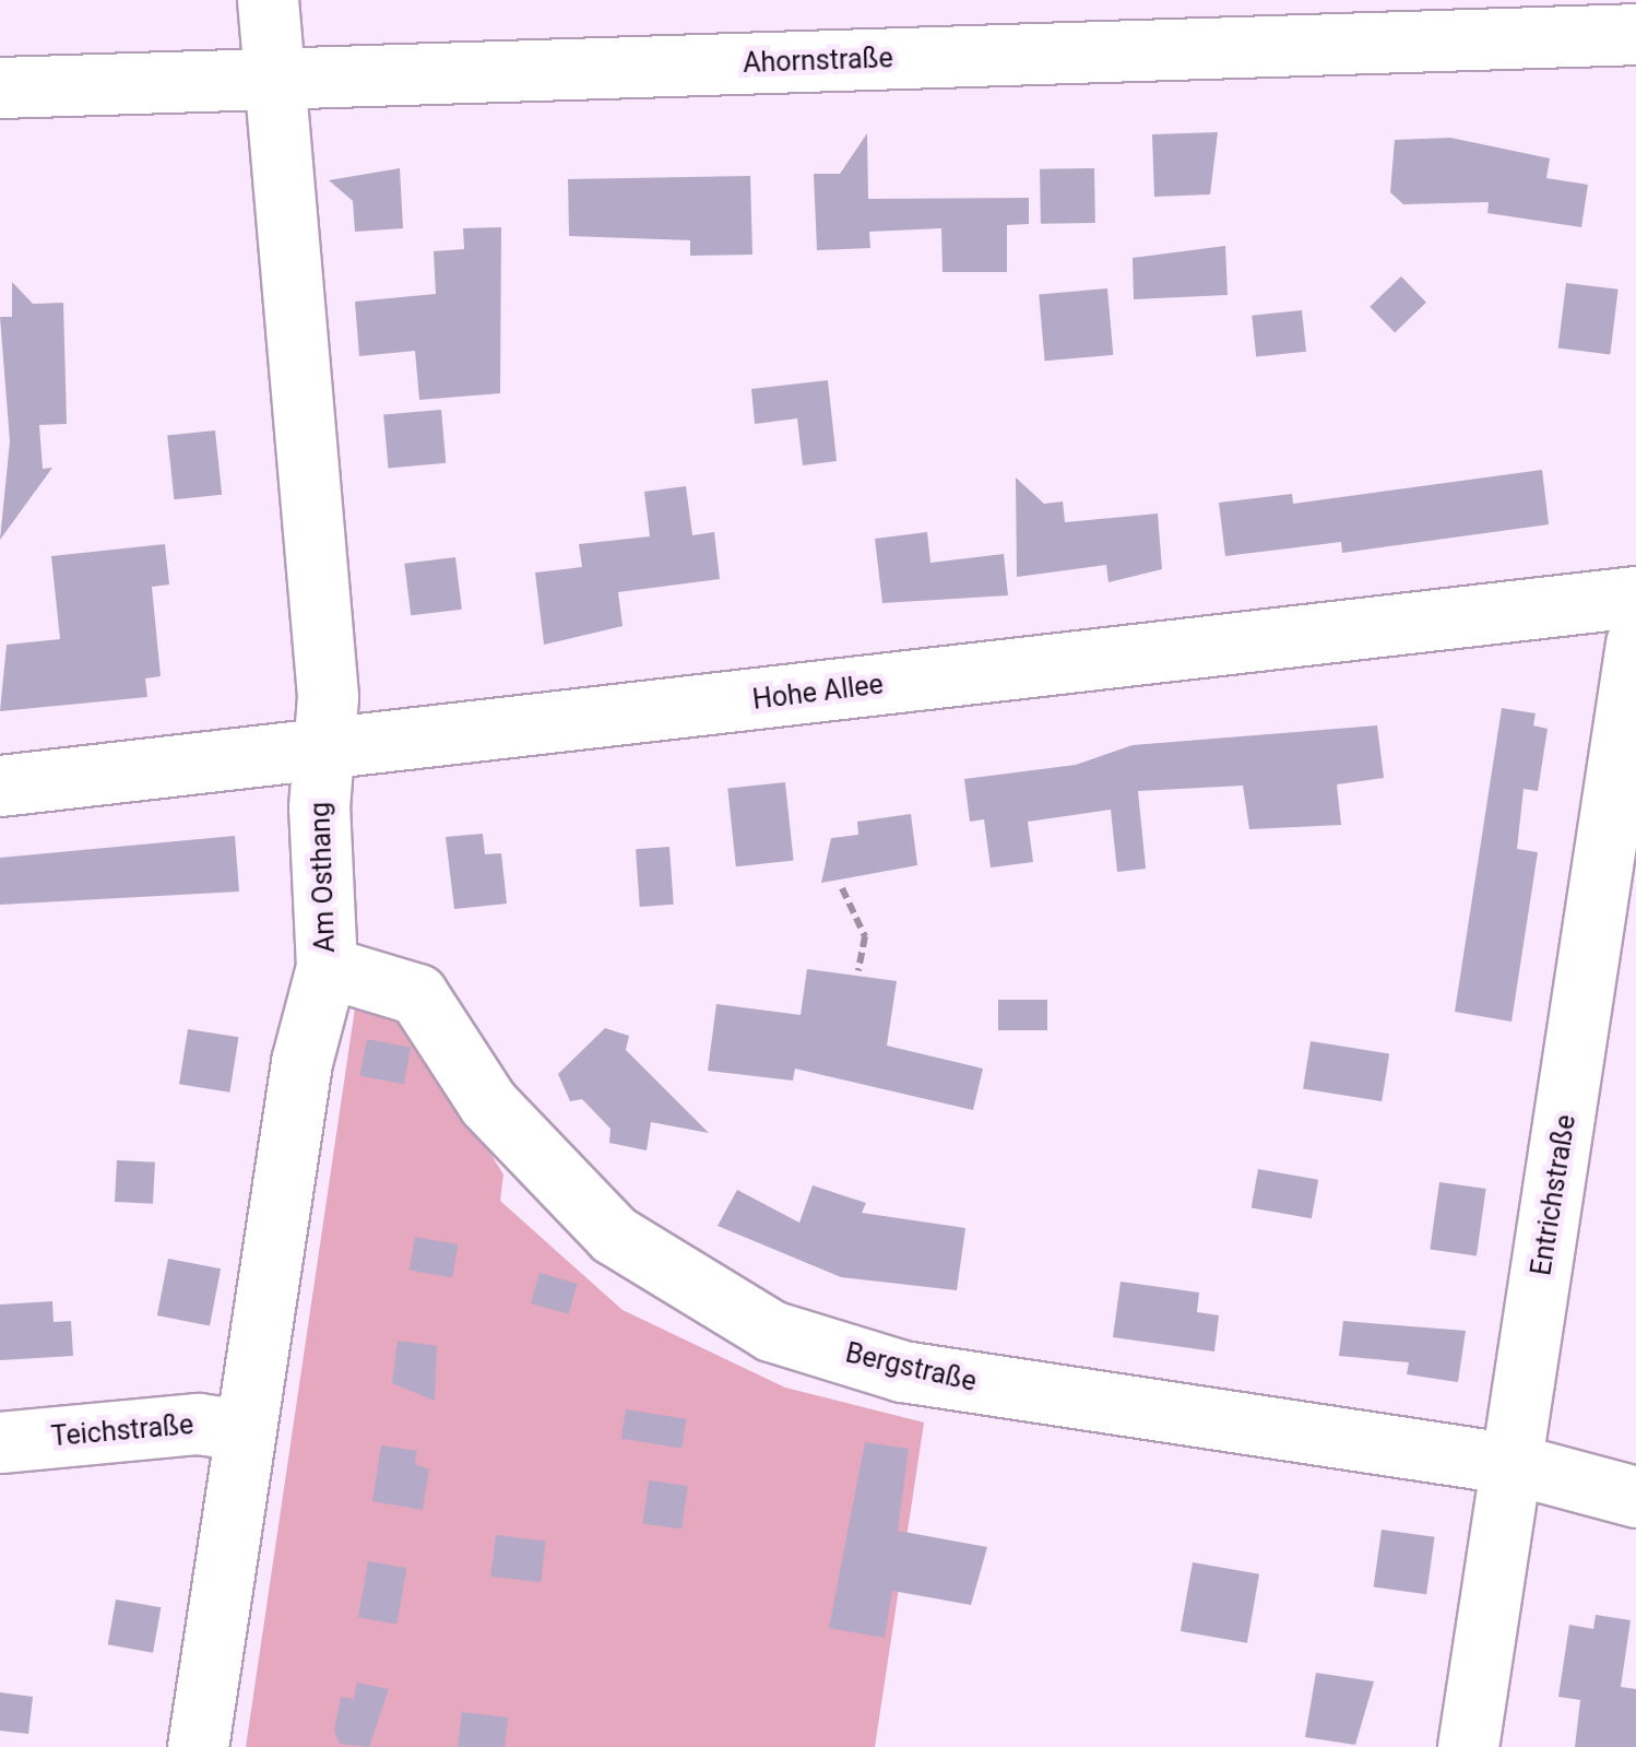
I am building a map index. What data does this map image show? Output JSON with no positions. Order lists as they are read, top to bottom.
{
  "streets": {
    "street": [
      "Ahornstraße",
      "Hohe Allee",
      "Am Osthang",
      "Entrichstraße",
      "Bergstraße",
      "Teichstraße"
    ]
  },
  "crossings": [
    ["Ahornstraße", "Am Osthang"],
    ["Hohe Allee", "Am Osthang"],
    ["Am Osthang", "Bergstraße"],
    ["Am Osthang", "Teichstraße"],
    ["Entrichstraße", "Bergstraße"]
  ]
}
